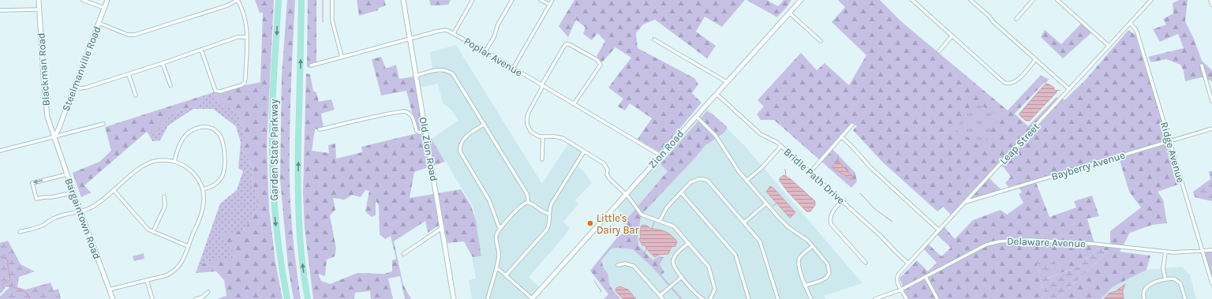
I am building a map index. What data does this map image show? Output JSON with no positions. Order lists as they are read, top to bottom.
{
  "streets": {
    "highway": ["Garden State Parkway"],
    "street": [
      "Poplar Avenue",
      "Steelmanville Road",
      "Blackman Road",
      "Leap Street",
      "Old Zion Road",
      "Zion Road",
      "Ridge Avenue",
      "Bayberry Avenue",
      "Bridle Path Drive",
      "Bargaintown Road",
      "Delaware Avenue"
    ]
  },
  "crossings": [
    ["Poplar Avenue", "Old Zion Road"],
    ["Poplar Avenue", "Zion Road"],
    ["Steelmanville Road", "Blackman Road"],
    ["Steelmanville Road", "Bargaintown Road"],
    ["Blackman Road", "Bargaintown Road"],
    ["Leap Street", "Ridge Avenue"],
    ["Leap Street", "Bayberry Avenue"],
    ["Leap Street", "Bridle Path Drive"],
    ["Leap Street", "Delaware Avenue"],
    ["Zion Road", "Bridle Path Drive"],
    ["Ridge Avenue", "Bayberry Avenue"],
    ["Ridge Avenue", "Delaware Avenue"]
  ],
  "places": ["Little's Dairy Bar"]
}
